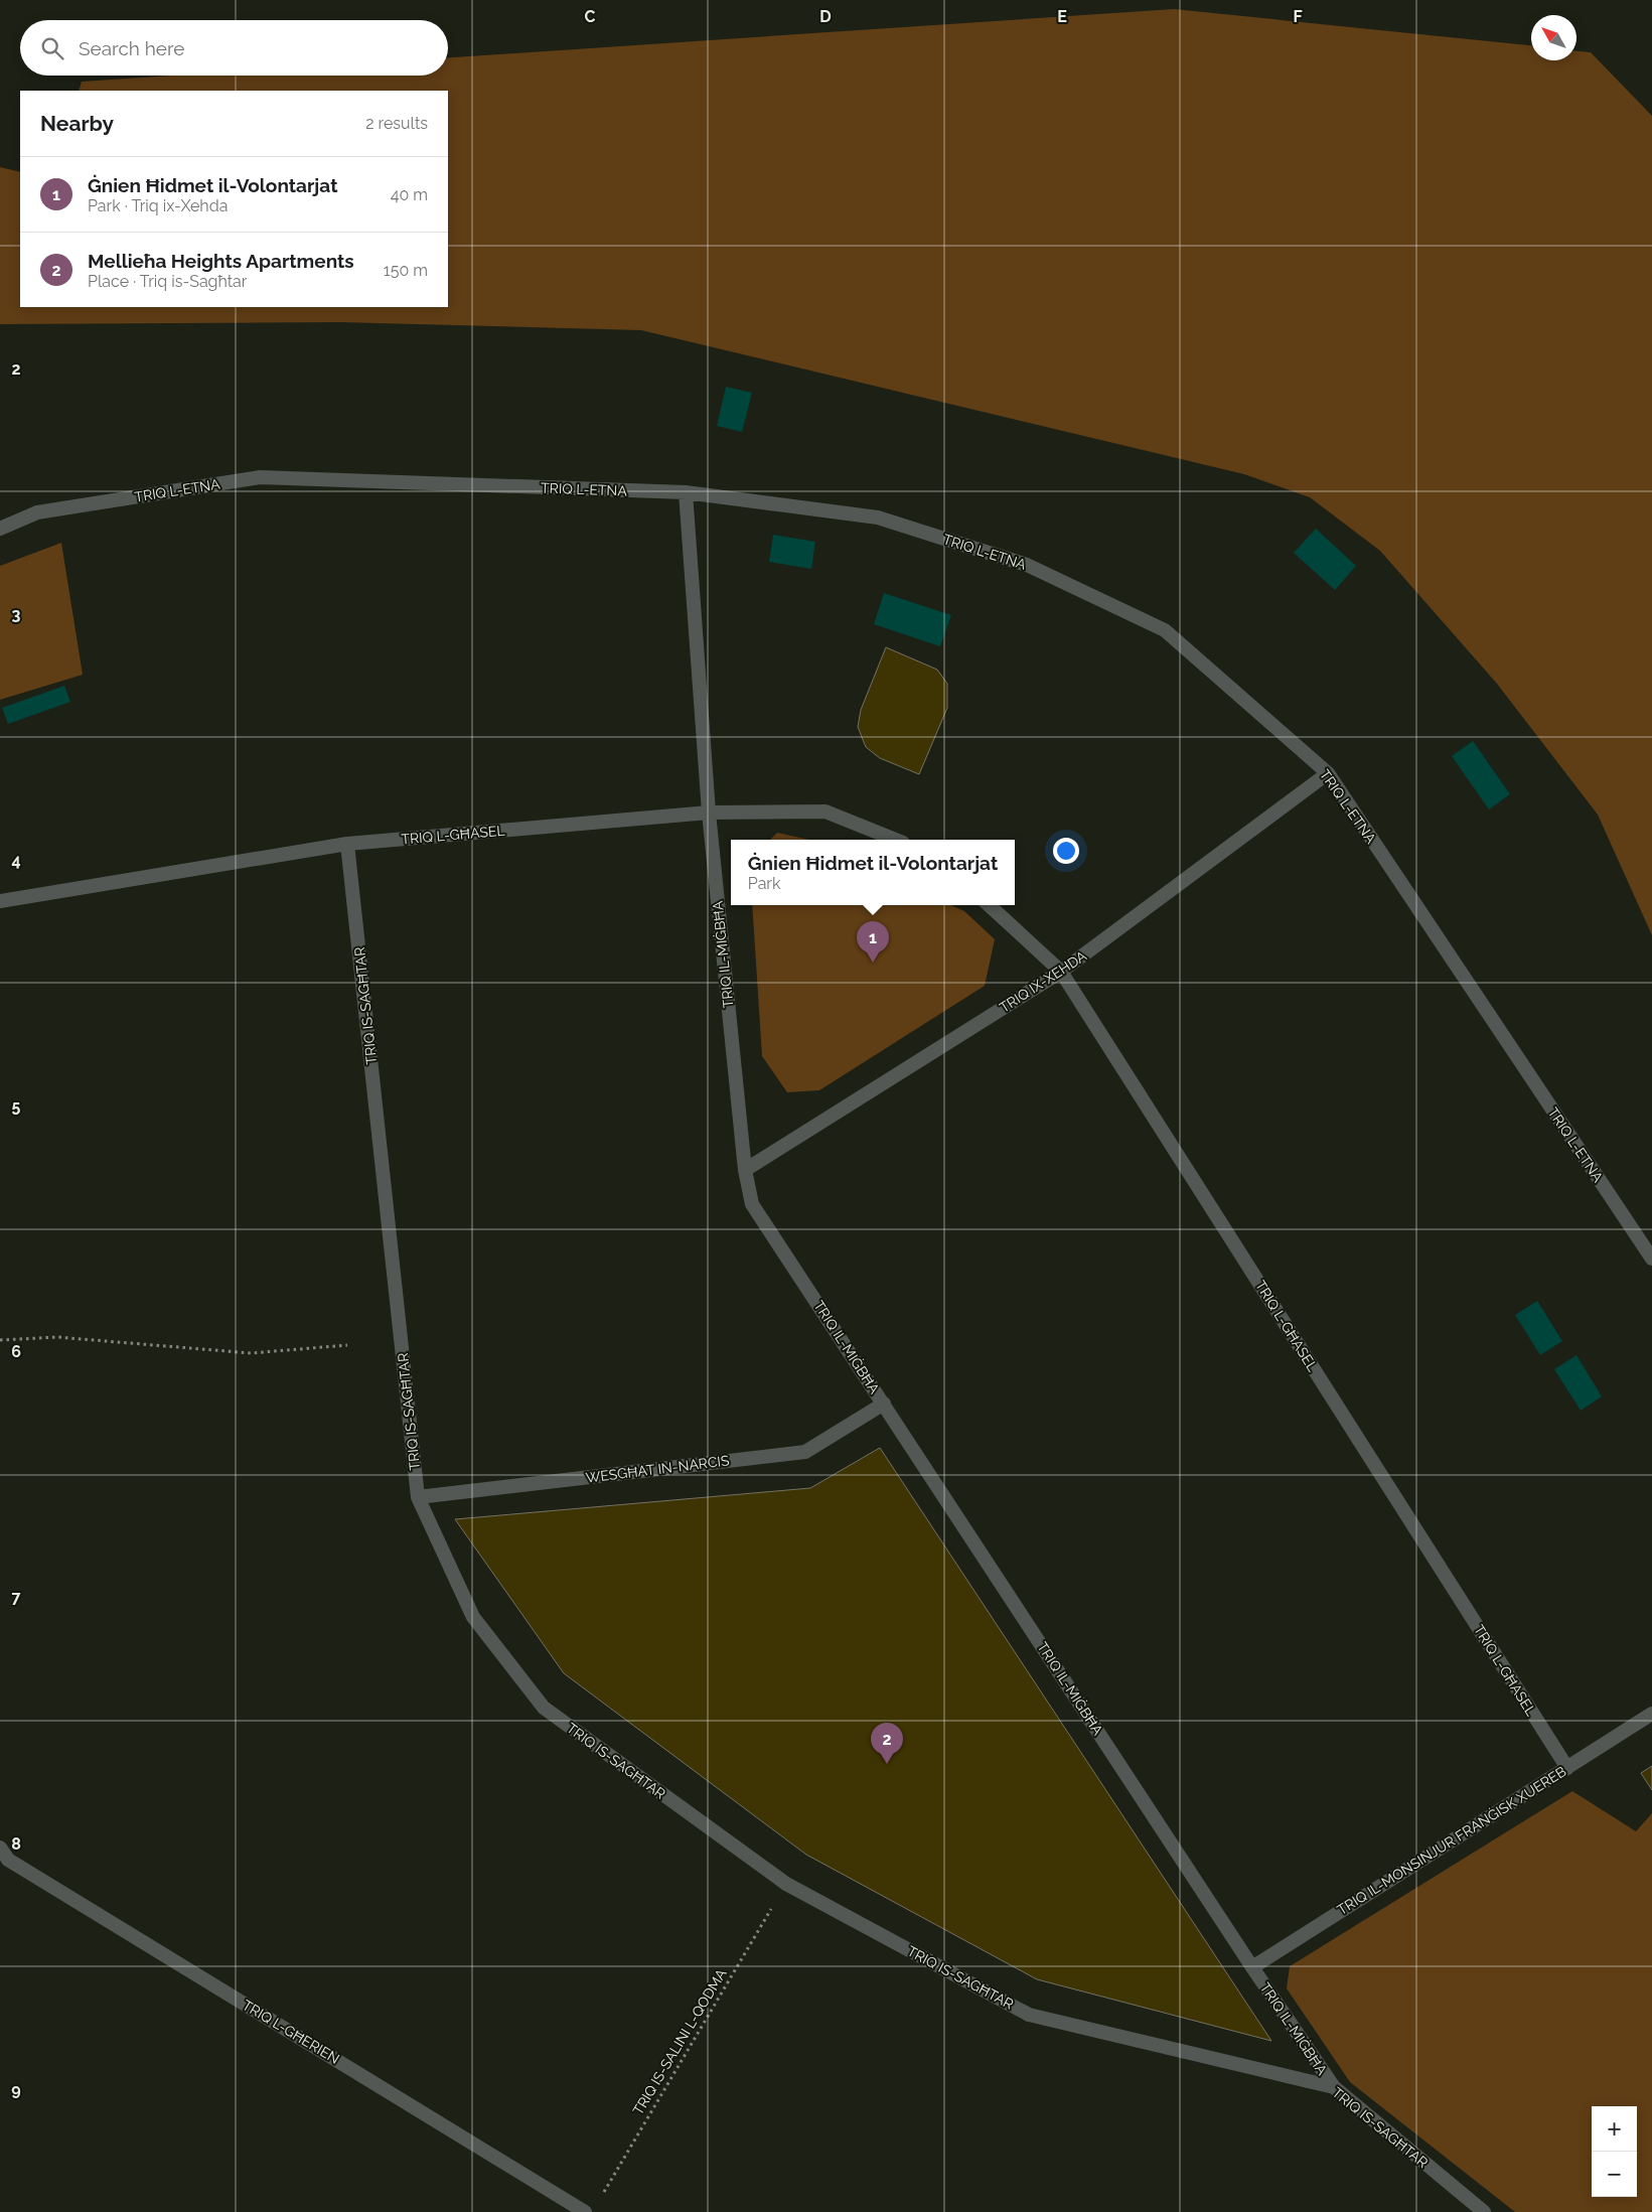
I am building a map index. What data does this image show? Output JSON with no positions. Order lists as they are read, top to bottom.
{
  "streets": {
    "street": [
      "TRIQ L-ETNA",
      "TRIQ L-GĦASEL",
      "TRIQ IL-MIĠBĦA",
      "TRIQ IX-XEHDA",
      "TRIQ IS-SAGĦTAR",
      "WESGĦAT IN-NARCIS",
      "TRIQ IL-MONSINJUR FRANĠISK XUEREB",
      "TRIQ L-GĦERIEN"
    ],
    "path": ["TRIQ IS-SALINI L-QODMA"]
  },
  "crossings": [
    ["TRIQ L-ETNA", "TRIQ IL-MIĠBĦA"],
    ["TRIQ L-ETNA", "TRIQ IX-XEHDA"],
    ["TRIQ L-GĦASEL", "TRIQ IL-MIĠBĦA"],
    ["TRIQ L-GĦASEL", "TRIQ IX-XEHDA"],
    ["TRIQ L-GĦASEL", "TRIQ IS-SAGĦTAR"],
    ["TRIQ L-GĦASEL", "TRIQ IL-MONSINJUR FRANĠISK XUEREB"],
    ["TRIQ IL-MIĠBĦA", "TRIQ IX-XEHDA"],
    ["TRIQ IL-MIĠBĦA", "TRIQ IS-SAGĦTAR"],
    ["TRIQ IL-MIĠBĦA", "WESGĦAT IN-NARCIS"],
    ["TRIQ IL-MIĠBĦA", "TRIQ IL-MONSINJUR FRANĠISK XUEREB"],
    ["TRIQ IS-SAGĦTAR", "WESGĦAT IN-NARCIS"],
    ["TRIQ IS-SAGĦTAR", "TRIQ IS-SALINI L-QODMA"]
  ],
  "north": "top left",
  "page": {
    "search": "Search here",
    "heading": ["Nearby", "2 results"],
    "list": [
      {
        "mark": "1",
        "name": "Ġnien Ħidmet il-Volontarjat",
        "note": "Park · Triq ix-Xehda",
        "value": "40 m"
      },
      {
        "mark": "2",
        "name": "Mellieħa Heights Apartments",
        "note": "Place · Triq is-Sagħtar",
        "value": "150 m"
      }
    ],
    "popup": ["Ġnien Ħidmet il-Volontarjat", "Park"],
    "pins": ["1", "2"],
    "map_buttons": ["+", "−"]
  },
  "grid": {
    "columns": [
      "C",
      "D",
      "E",
      "F"
    ],
    "rows": [
      "2",
      "3",
      "4",
      "5",
      "6",
      "7",
      "8",
      "9"
    ]
  }
}
